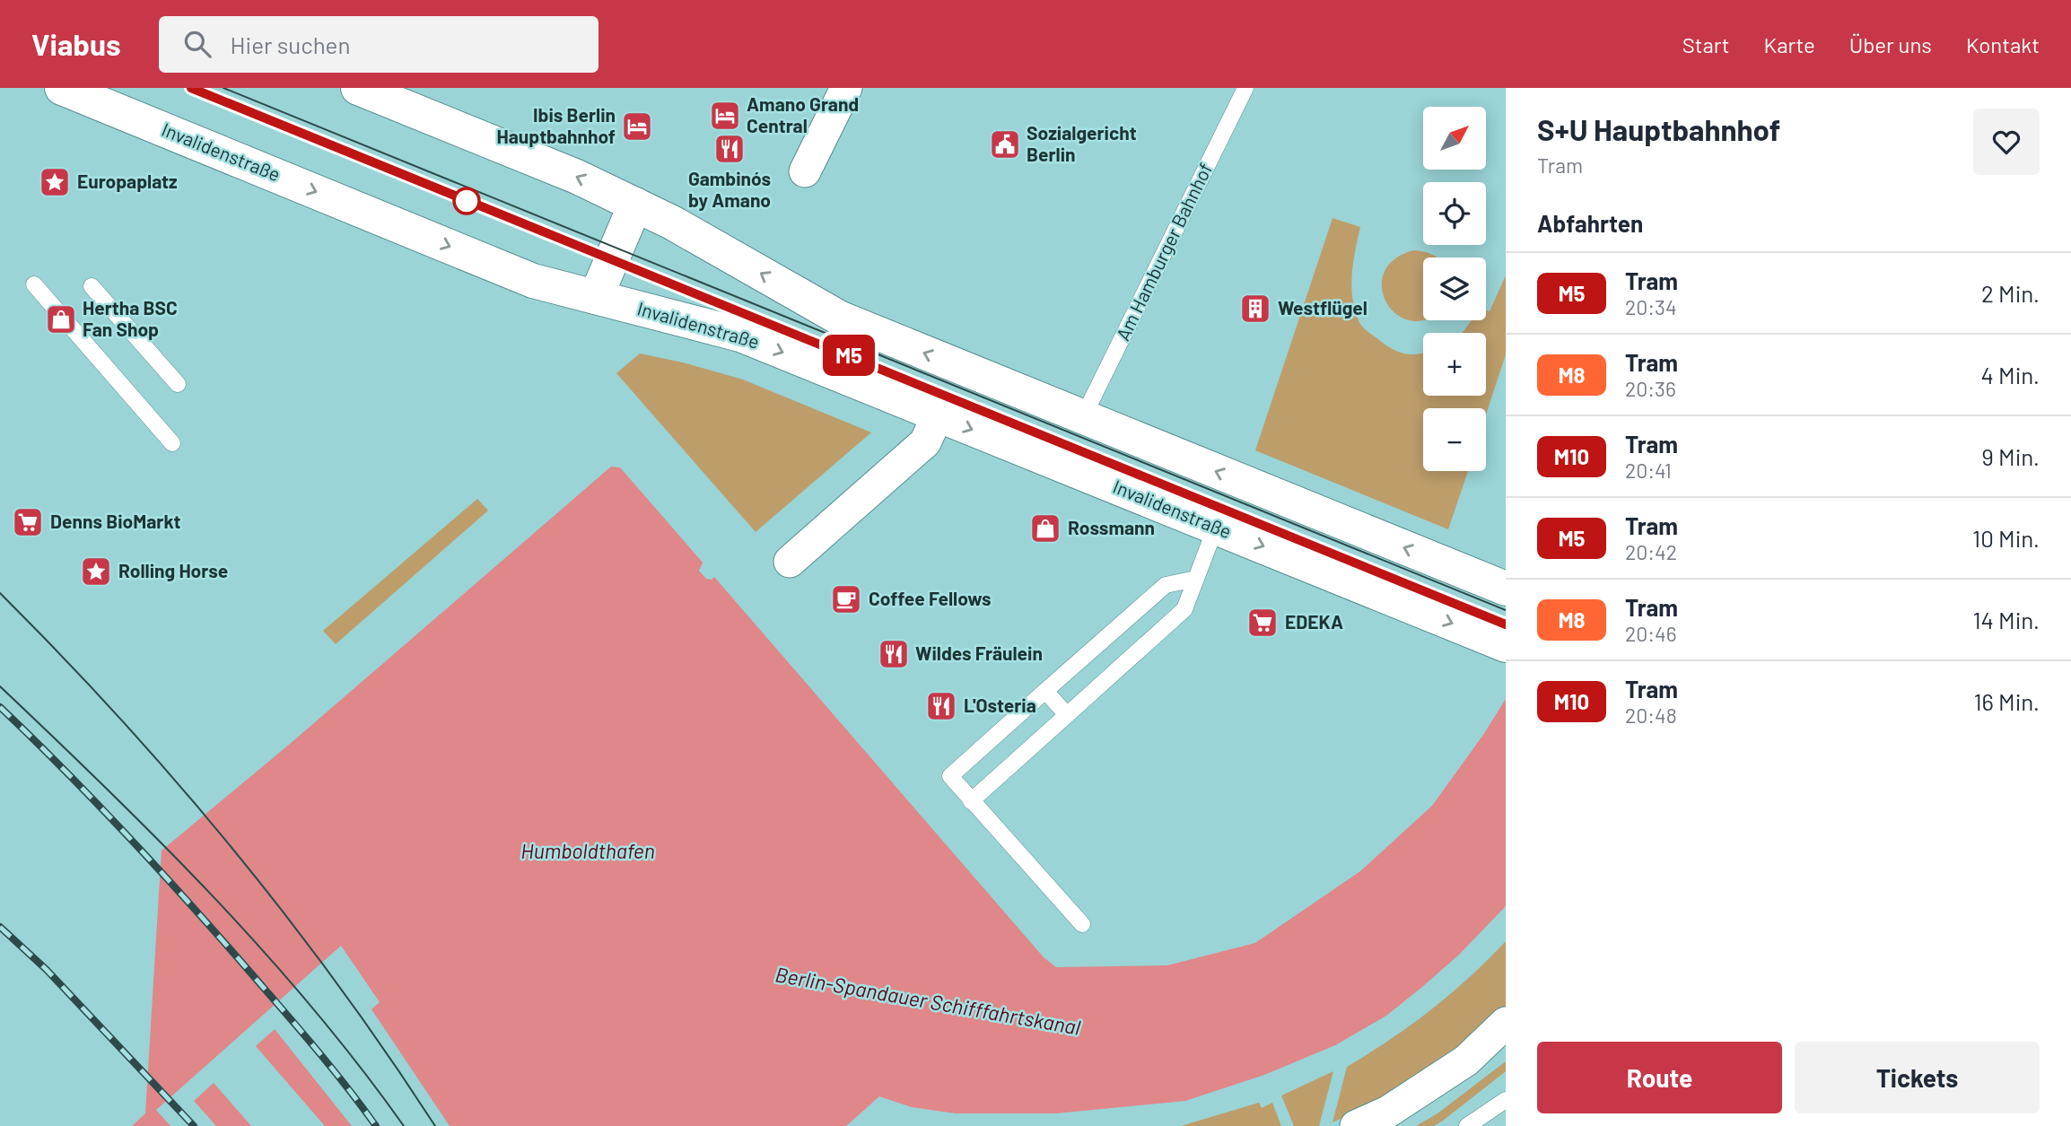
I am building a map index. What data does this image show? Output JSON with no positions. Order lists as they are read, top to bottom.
{
  "streets": {
    "main road": ["Invalidenstraße"],
    "lane": ["Am Hamburger Bahnhof"]
  },
  "water": ["Humboldthafen", "Berlin-Spandauer Schifffahrtskanal"],
  "places": {
    "hotel": ["Amano Grand Central", "Ibis Berlin Hauptbahnhof"],
    "public building": ["Sozialgericht Berlin"],
    "restaurant": ["Gambinós by Amano", "Wildes Fräulein", "L'Osteria"],
    "place": ["Europaplatz", "Rolling Horse"],
    "building": ["Westflügel"],
    "shop": ["Hertha BSC Fan Shop", "Rossmann"],
    "supermarket": ["Denns BioMarkt", "EDEKA"],
    "cafe": ["Coffee Fellows"]
  },
  "lines": ["tram line M5"],
  "north": "top right",
  "page": {
    "header": "Viabus",
    "search": "Hier suchen",
    "nav": [
      "Start",
      "Karte",
      "Über uns",
      "Kontakt"
    ],
    "on_map": "M5",
    "heading": [
      ["S+U Hauptbahnhof", "Tram"],
      "Abfahrten"
    ],
    "map_buttons": ["+", "−"],
    "list": [
      {
        "mark": "M5",
        "name": "Tram",
        "note": "20:34",
        "value": "2 Min."
      },
      {
        "mark": "M8",
        "name": "Tram",
        "note": "20:36",
        "value": "4 Min."
      },
      {
        "mark": "M10",
        "name": "Tram",
        "note": "20:41",
        "value": "9 Min."
      },
      {
        "mark": "M5",
        "name": "Tram",
        "note": "20:42",
        "value": "10 Min."
      },
      {
        "mark": "M8",
        "name": "Tram",
        "note": "20:46",
        "value": "14 Min."
      },
      {
        "mark": "M10",
        "name": "Tram",
        "note": "20:48",
        "value": "16 Min."
      }
    ],
    "buttons": ["Route", "Tickets"]
  }
}
